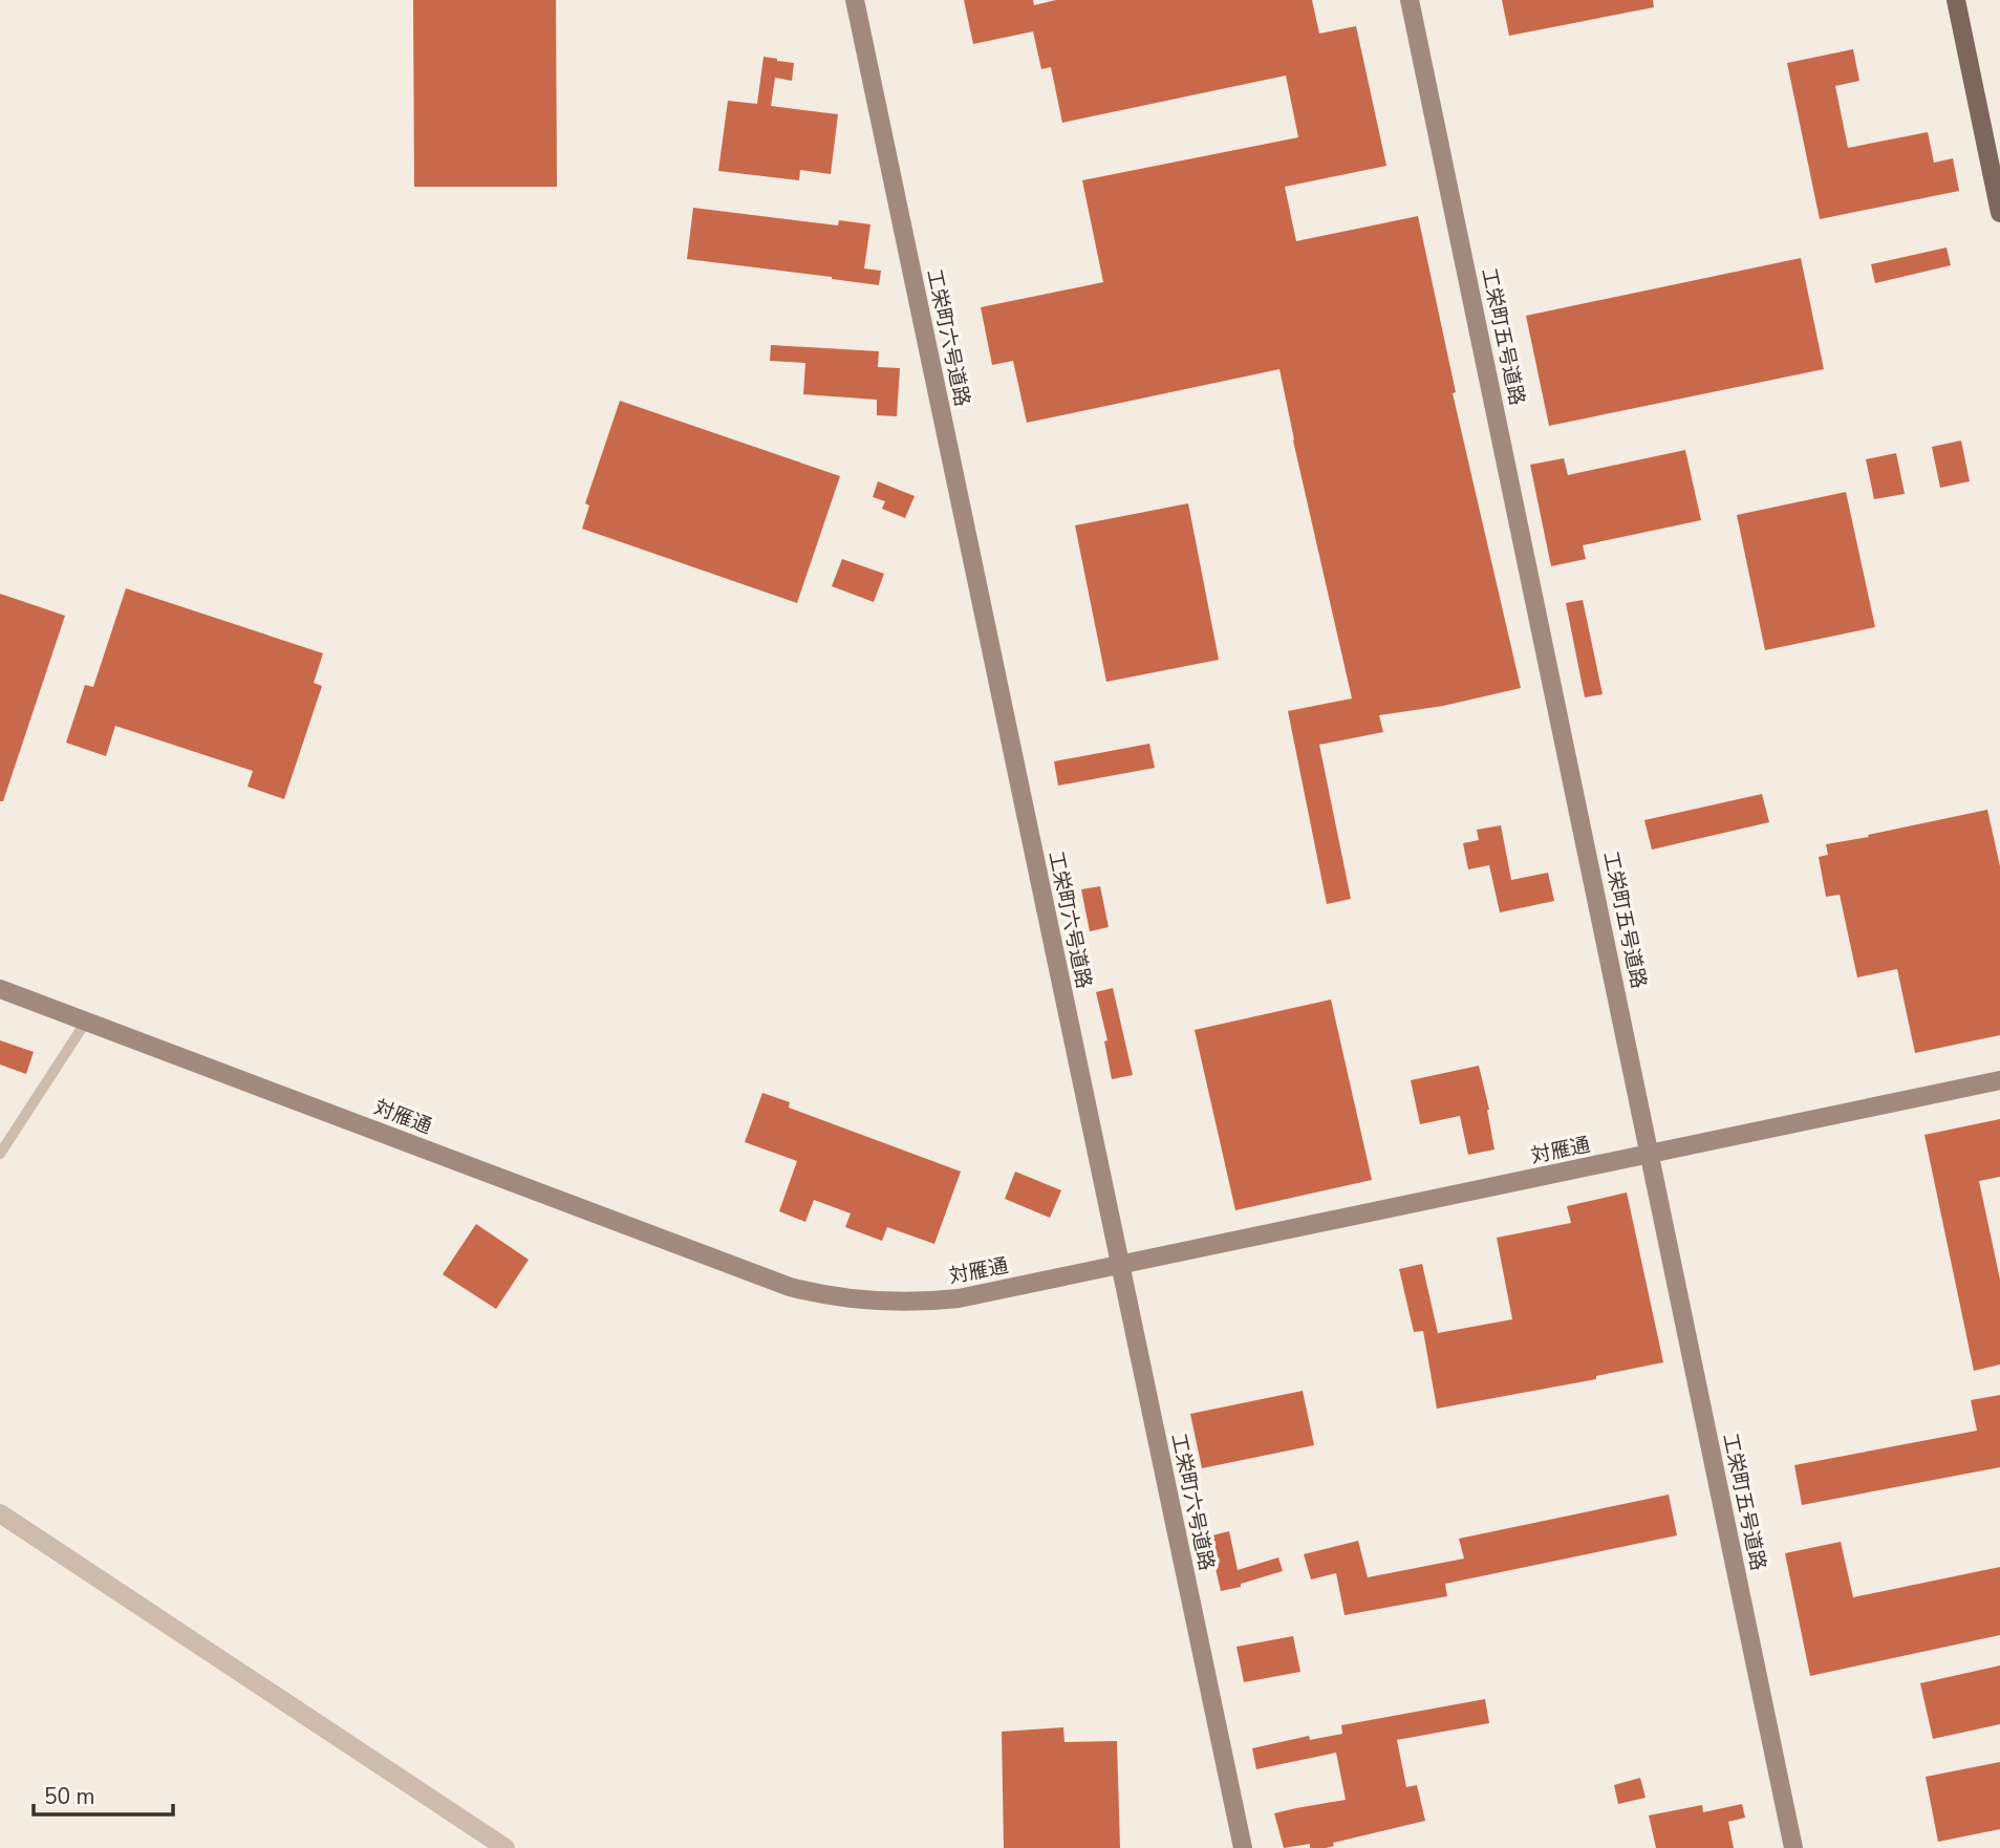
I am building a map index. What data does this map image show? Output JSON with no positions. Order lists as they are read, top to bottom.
{
  "streets": {
    "street": ["工栄町五号道路", "工栄町六号道路", "対雁通"]
  },
  "crossings": [
    ["工栄町五号道路", "対雁通"],
    ["工栄町六号道路", "対雁通"]
  ],
  "scale_bar": "50 m"
}
